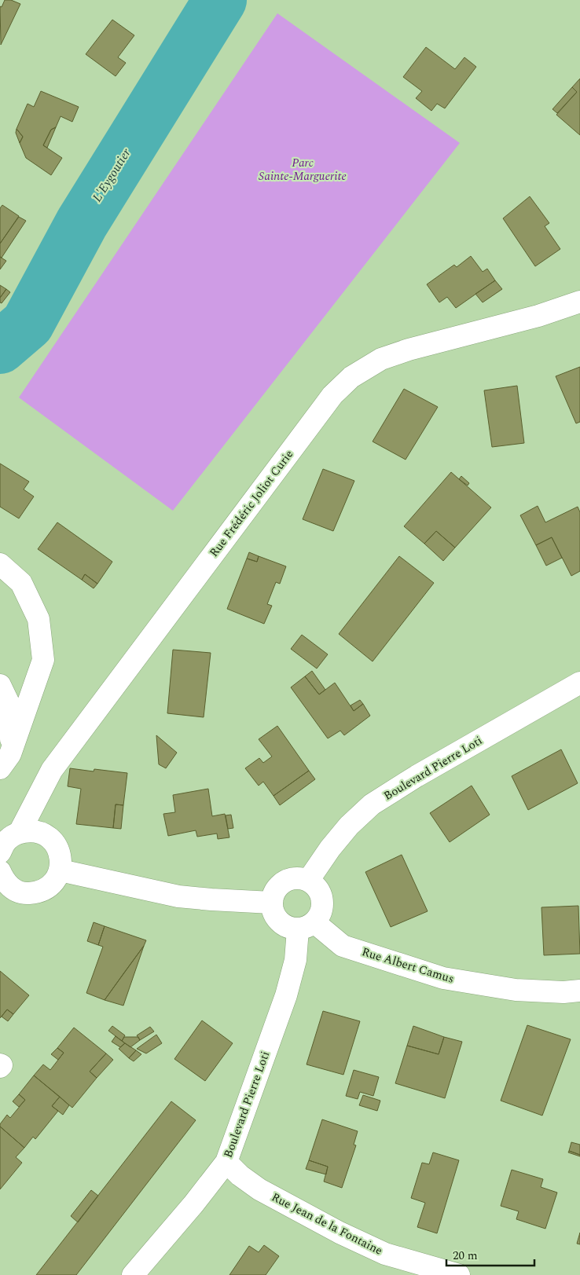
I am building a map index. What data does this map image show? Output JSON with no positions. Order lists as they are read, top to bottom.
{
  "streets": {
    "street": [
      "Rue Frédéric Joliot Curie",
      "Boulevard Pierre Loti",
      "Rue Albert Camus",
      "Rue Jean de la Fontaine"
    ]
  },
  "crossings": [
    ["Boulevard Pierre Loti", "Rue Albert Camus"],
    ["Boulevard Pierre Loti", "Rue Jean de la Fontaine"]
  ],
  "water": ["L'Eygoutier"],
  "parks": ["Parc Sainte-Marguerite"],
  "scale_bar": "20 m"
}
